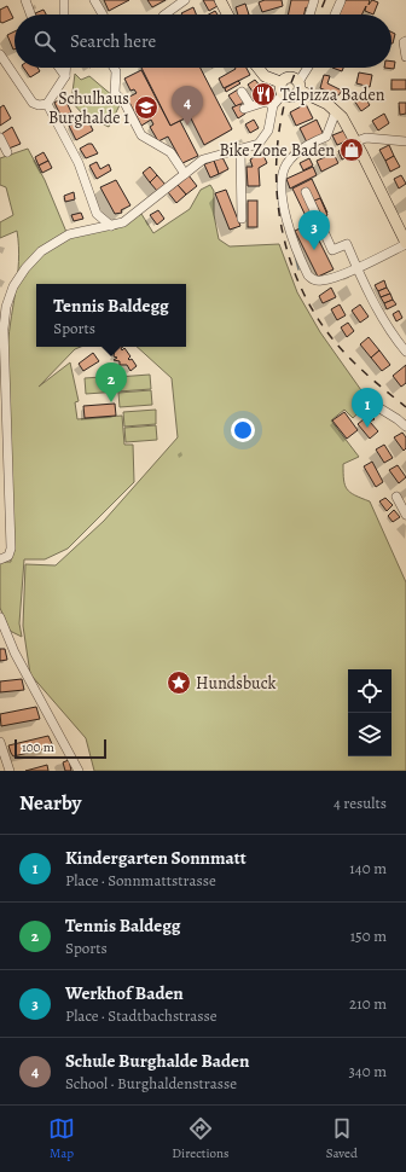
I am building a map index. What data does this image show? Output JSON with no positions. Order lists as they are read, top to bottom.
{
  "places": {
    "restaurant": ["Telpizza Baden"],
    "school or university": ["Schulhaus Burghalde 1"],
    "shop": ["Bike Zone Baden"],
    "place": ["Hundsbuck"]
  },
  "scale_bar": "100 m",
  "page": {
    "search": "Search here",
    "pins": [
      "4",
      "3",
      "2",
      "1"
    ],
    "popup": ["Tennis Baldegg", "Sports"],
    "scale": "100 m",
    "heading": ["Nearby", "4 results"],
    "list": [
      {
        "mark": "1",
        "name": "Kindergarten Sonnmatt",
        "note": "Place · Sonnmattstrasse",
        "value": "140 m"
      },
      {
        "mark": "2",
        "name": "Tennis Baldegg",
        "note": "Sports",
        "value": "150 m"
      },
      {
        "mark": "3",
        "name": "Werkhof Baden",
        "note": "Place · Stadtbachstrasse",
        "value": "210 m"
      },
      {
        "mark": "4",
        "name": "Schule Burghalde Baden",
        "note": "School · Burghaldenstrasse",
        "value": "340 m"
      }
    ],
    "nav": ["Map", "Directions", "Saved"]
  }
}
